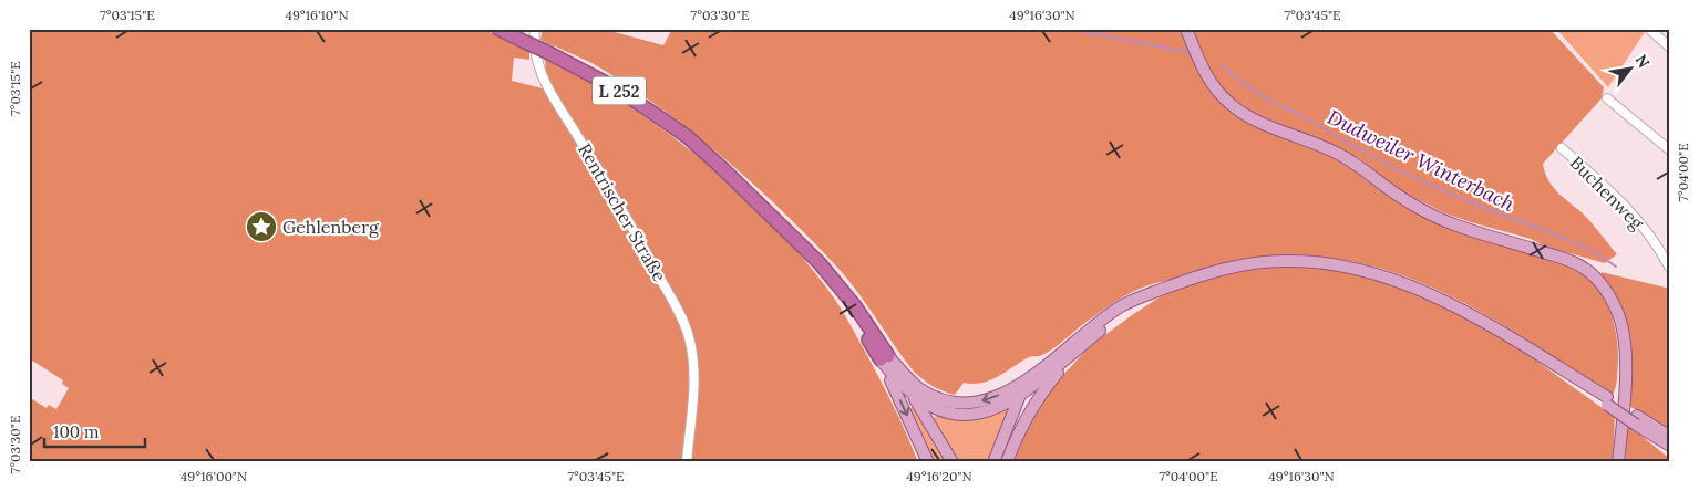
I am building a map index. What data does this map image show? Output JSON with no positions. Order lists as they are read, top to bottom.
{
  "streets": {
    "highway": ["L 252"],
    "street": ["Buchenweg", "Rentrischer Straße"]
  },
  "water": ["Dudweiler Winterbach"],
  "places": {
    "place": ["Gehlenberg"]
  },
  "scale_bar": "100 m",
  "north": "top right",
  "coordinates": [
    "7°03'15\"E",
    "49°16'10\"N",
    "7°03'30\"E",
    "49°16'30\"N",
    "7°03'45\"E",
    "7°04'00\"E",
    "49°16'00\"N",
    "49°16'20\"N"
  ]
}
